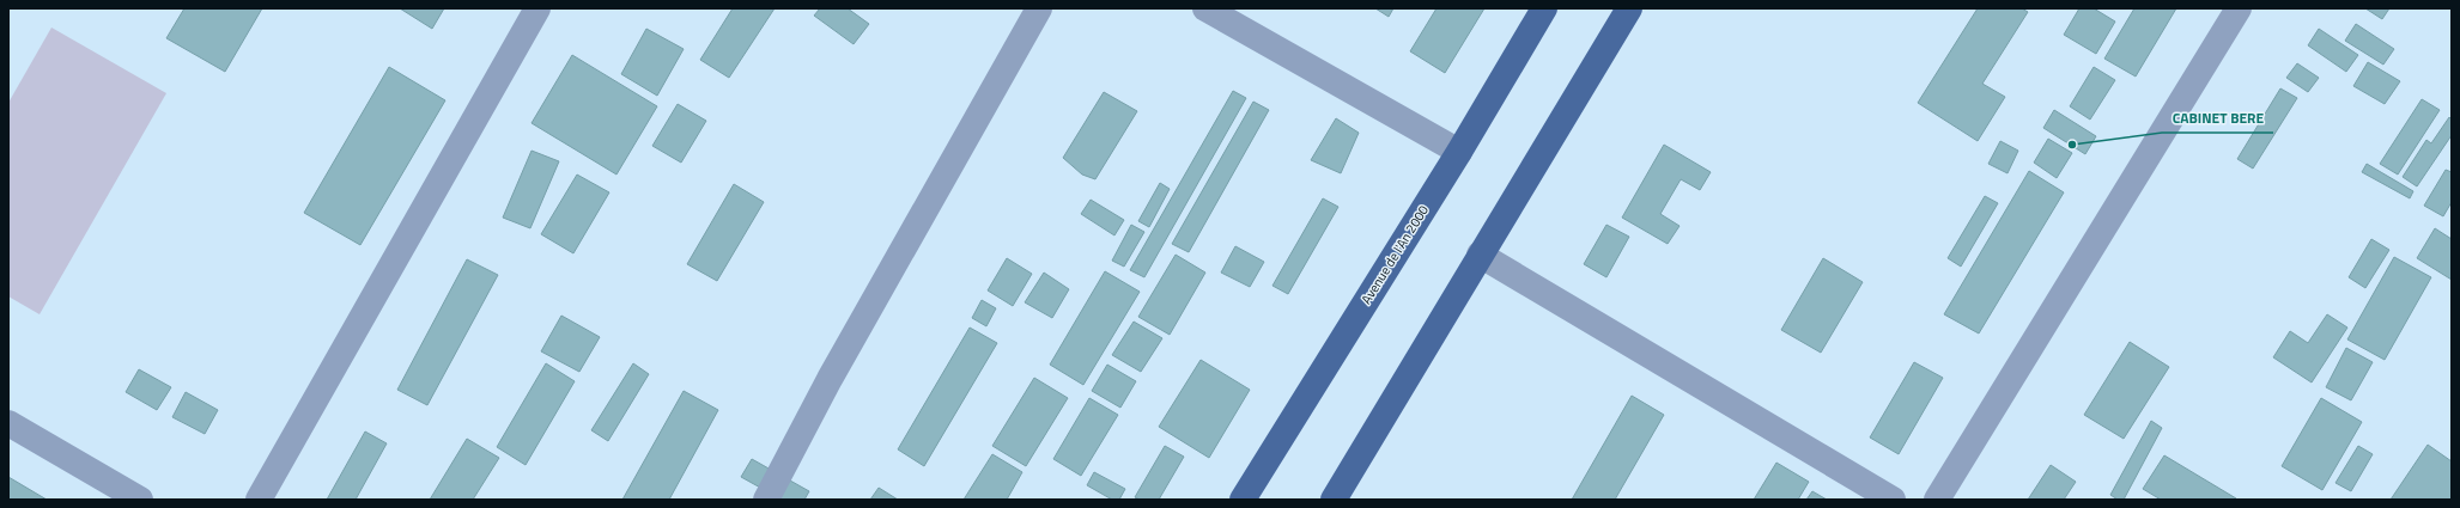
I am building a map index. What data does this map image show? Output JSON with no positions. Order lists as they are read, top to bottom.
{
  "streets": {
    "main road": ["Avenue de l'An 2000"]
  },
  "places": ["CABINET BERE"]
}
